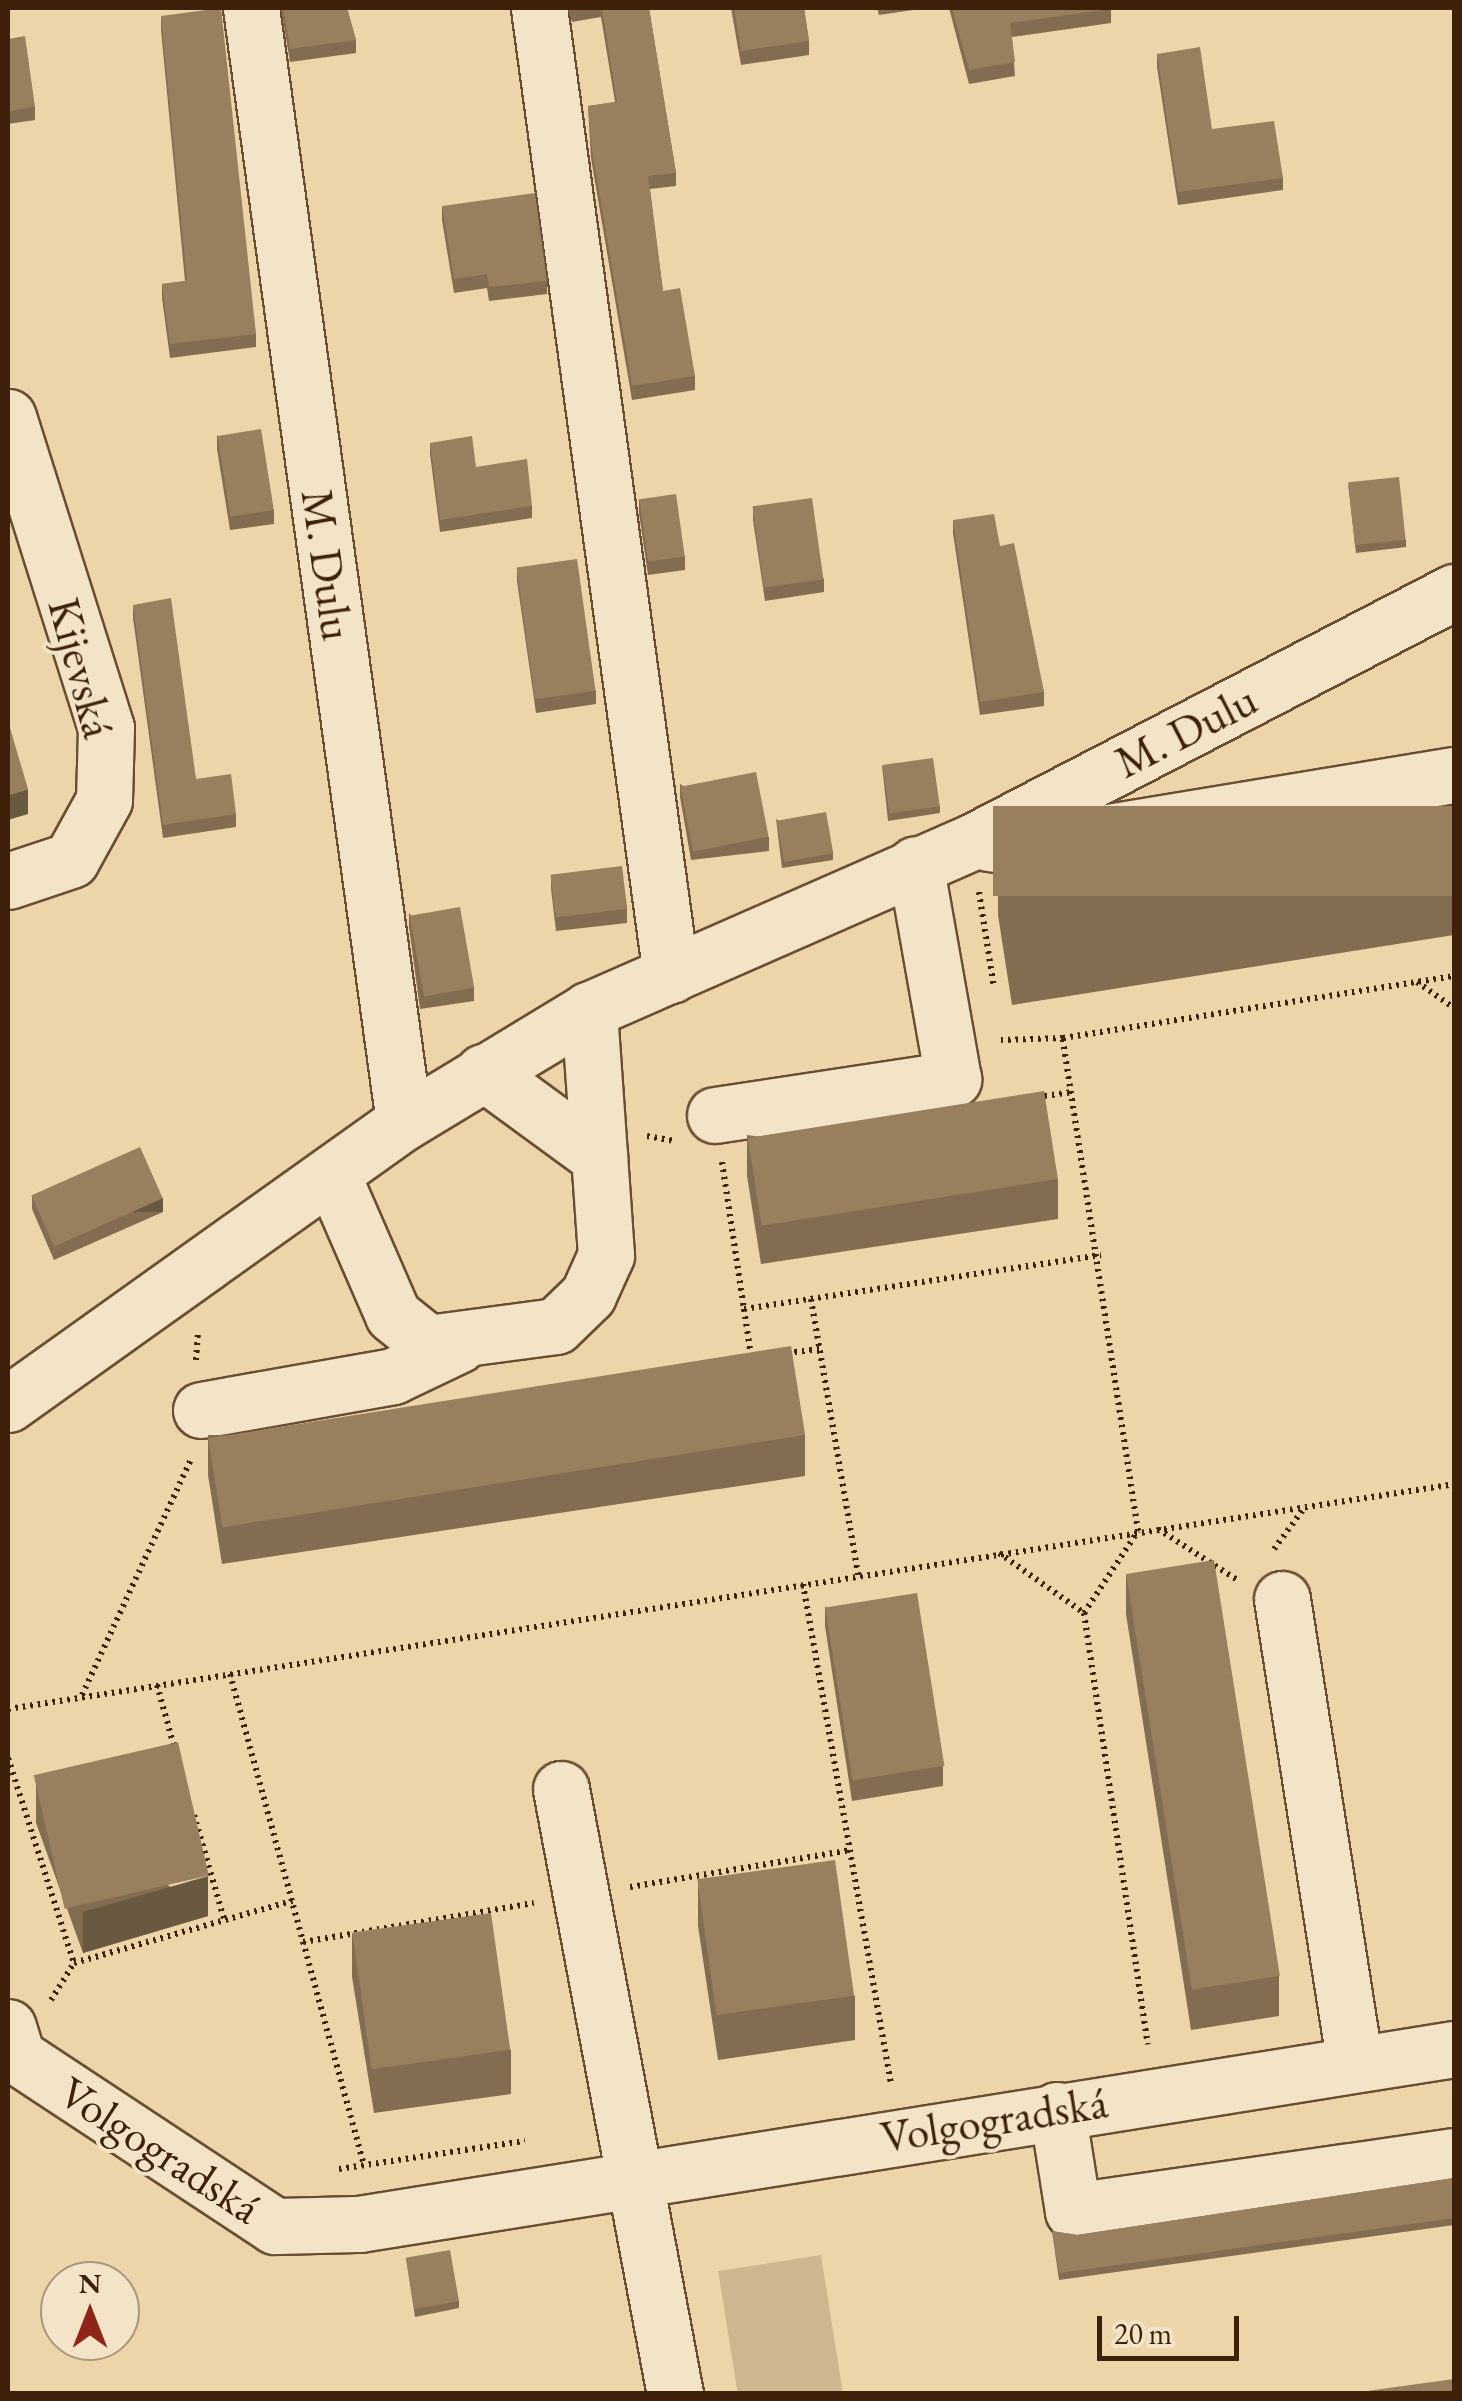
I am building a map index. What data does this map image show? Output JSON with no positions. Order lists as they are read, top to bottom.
{
  "streets": {
    "street": ["M. Dulu", "Kijevská", "Volgogradská"]
  },
  "scale_bar": "20 m",
  "north": "top"
}
